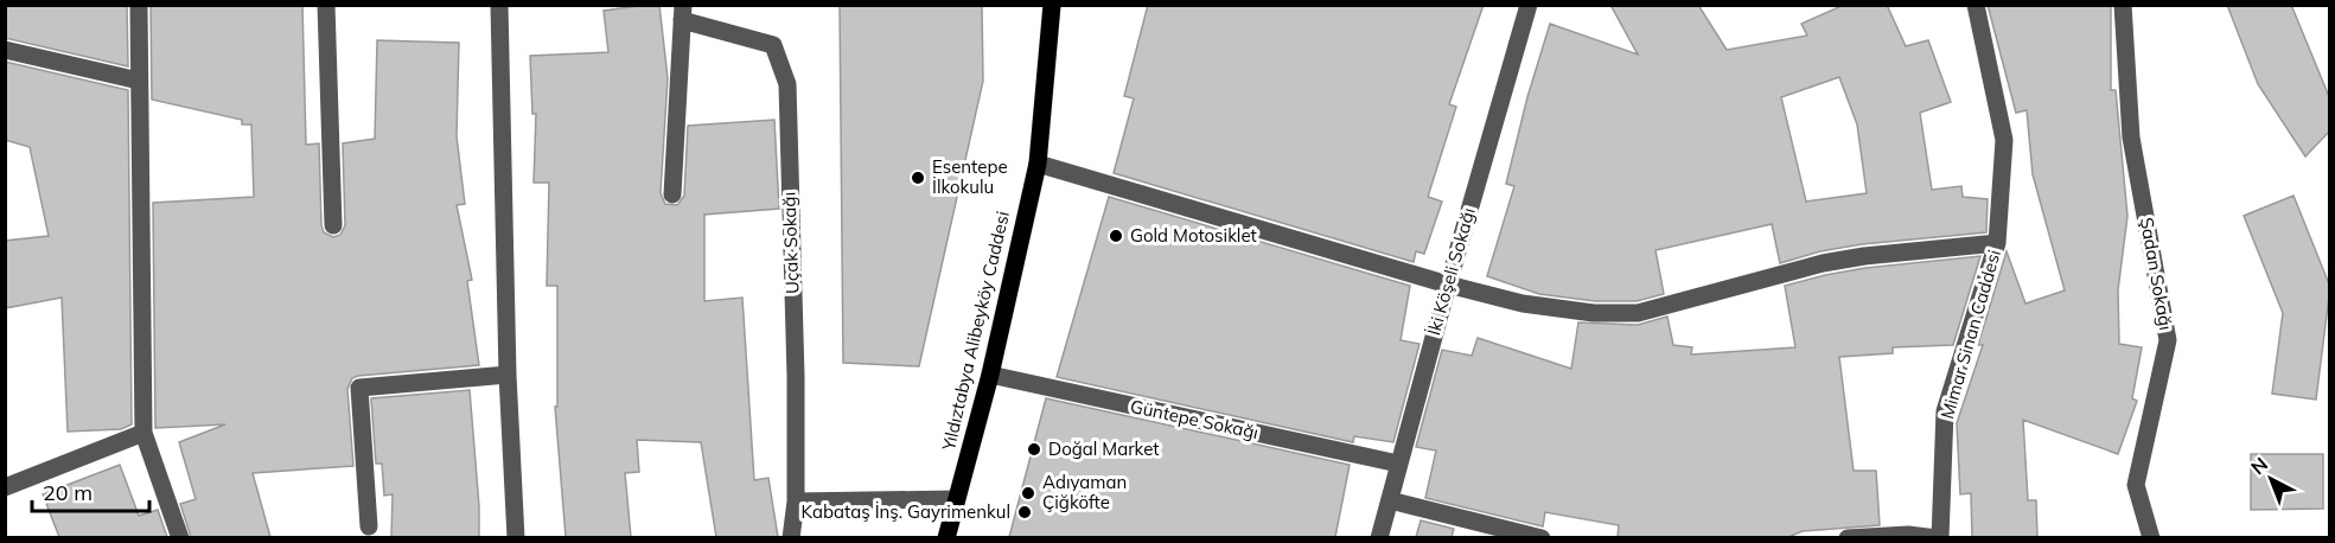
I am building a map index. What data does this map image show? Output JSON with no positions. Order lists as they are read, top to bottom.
{
  "streets": {
    "main road": ["Yıldıztabya Alibeyköy Caddesi"],
    "street": [
      "Uçak Sokağı",
      "İki Köşeli Sokağı",
      "Şadan Sokağı",
      "Mimar Sinan Caddesi",
      "Güntepe Sokağı"
    ]
  },
  "crossings": [
    ["İki Köşeli Sokağı", "Güntepe Sokağı"],
    ["Yıldıztabya Alibeyköy Caddesi", "Güntepe Sokağı"]
  ],
  "places": [
    "Esentepe İlkokulu",
    "Gold Motosiklet",
    "Doğal Market",
    "Adıyaman Çiğköfte",
    "Kabataş İnş. Gayrimenkul"
  ],
  "scale_bar": "20 m",
  "north": "top left"
}
